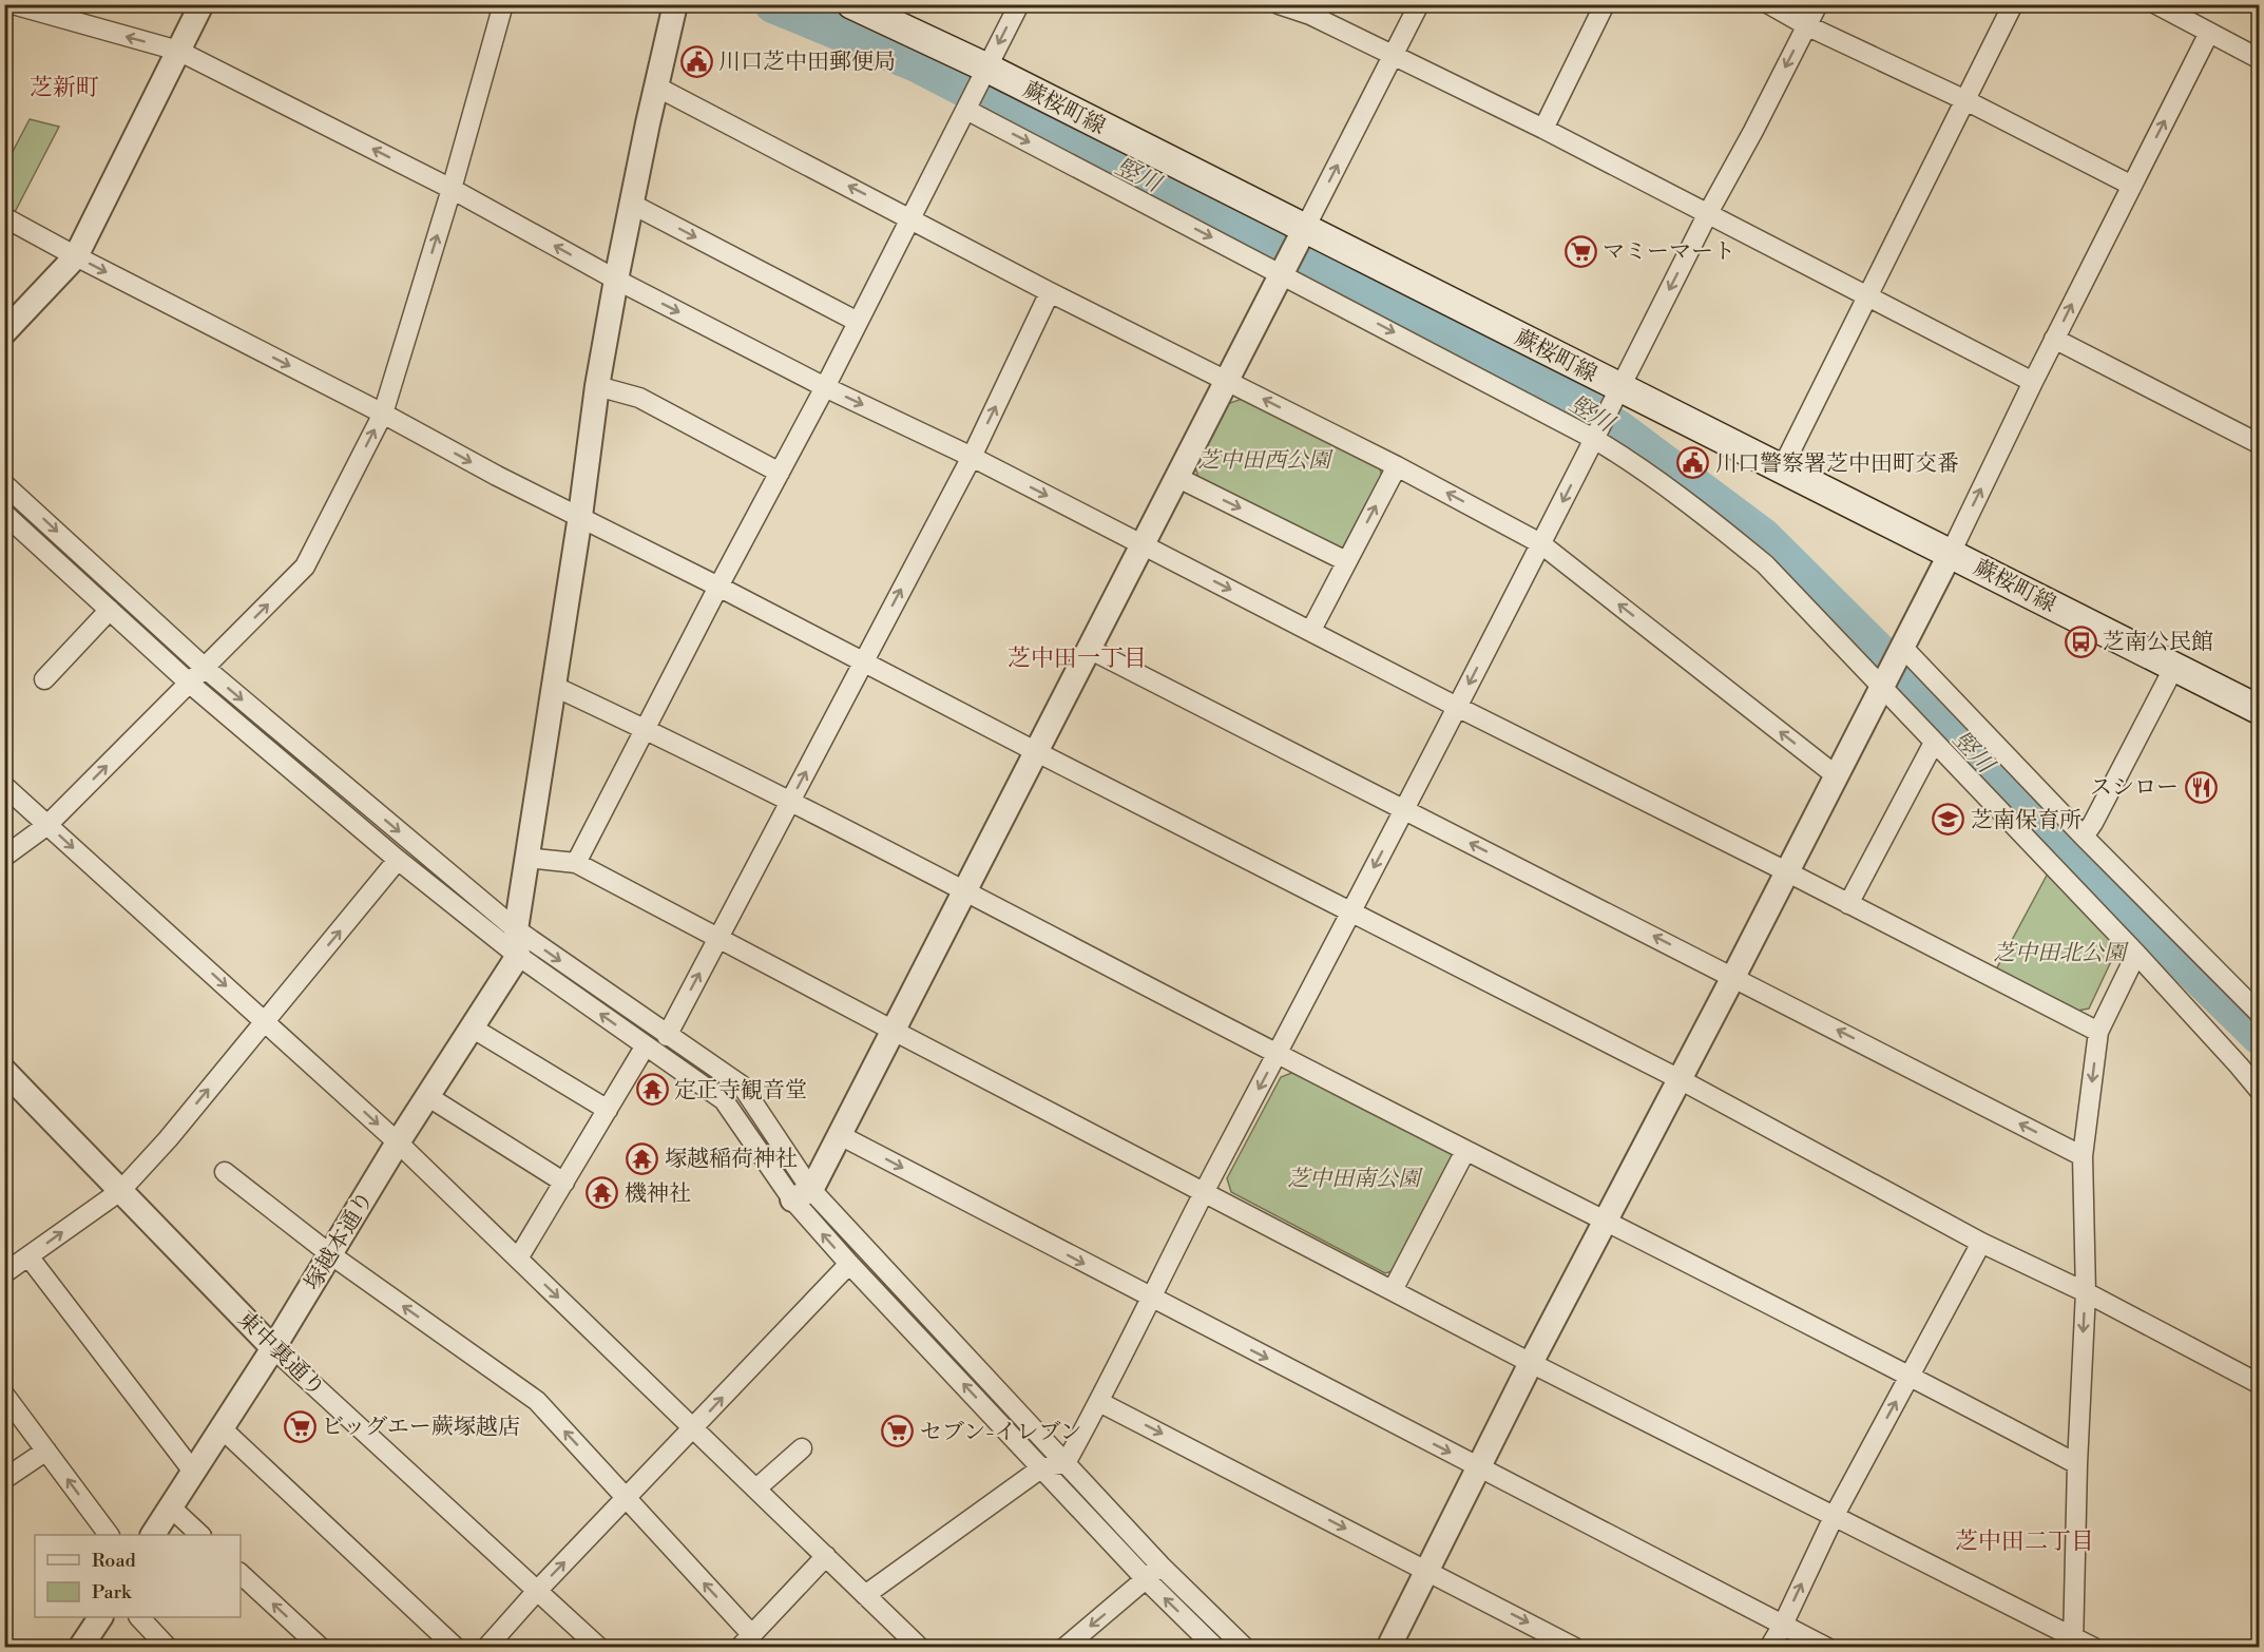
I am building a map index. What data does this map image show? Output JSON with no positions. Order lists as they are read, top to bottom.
{
  "streets": {
    "main road": ["蕨桜町線"],
    "street": ["塚越本通り", "東中裏通り"]
  },
  "crossings": [
    ["塚越本通り", "東中裏通り"]
  ],
  "districts": ["芝新町", "芝中田一丁目", "芝中田二丁目"],
  "water": ["竪川"],
  "parks": ["芝中田西公園", "芝中田北公園", "芝中田南公園"],
  "places": {
    "public building": ["川口芝中田郵便局", "川口警察署芝中田町交番"],
    "supermarket": ["マミーマート", "ビッグエー蕨塚越店", "セブン-イレブン"],
    "bus stop": ["芝南公民館"],
    "restaurant": ["スシロー"],
    "school or university": ["芝南保育所"],
    "temple": ["定正寺観音堂", "塚越稲荷神社", "機神社"]
  },
  "legend": ["Road", "Park"]
}
